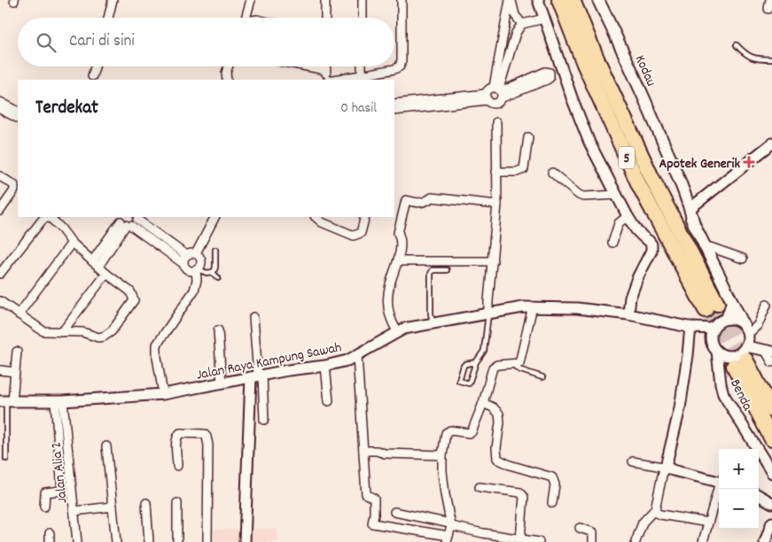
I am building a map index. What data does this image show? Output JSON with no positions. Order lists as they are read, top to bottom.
{
  "streets": {
    "highway": ["5"],
    "main road": ["Kodau"],
    "street": ["Jalan Raya Kampung Sawah", "Benda", "Jalan Alia 2"]
  },
  "crossings": [
    ["Kodau", "Jalan Raya Kampung Sawah"],
    ["Kodau", "Benda"],
    ["Jalan Raya Kampung Sawah", "Benda"],
    ["Jalan Raya Kampung Sawah", "Jalan Alia 2"]
  ],
  "places": {
    "health": ["Apotek Generik"]
  },
  "page": {
    "search": "Cari di sini",
    "heading": ["Terdekat", "0 hasil"],
    "map_buttons": ["+", "−"]
  }
}
